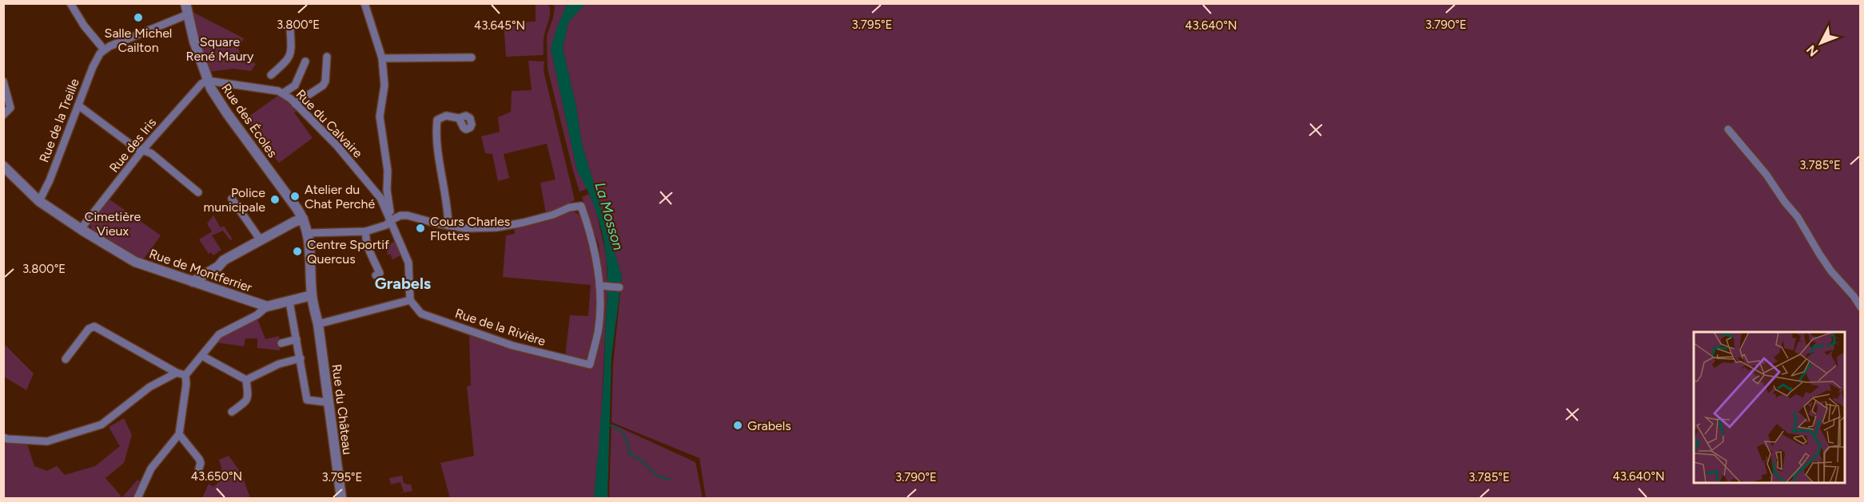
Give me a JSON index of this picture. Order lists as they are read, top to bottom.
{
  "streets": {
    "street": [
      "Rue de la Treille",
      "Rue des Écoles",
      "Rue du Calvaire",
      "Rue des Iris",
      "Rue de Montferrier",
      "Rue de la Rivière",
      "Rue du Château"
    ]
  },
  "crossings": [
    ["Rue de la Treille", "Rue de Montferrier"],
    ["Rue des Écoles", "Rue du Calvaire"],
    ["Rue des Écoles", "Rue des Iris"],
    ["Rue des Écoles", "Rue du Château"],
    ["Rue du Calvaire", "Rue des Iris"],
    ["Rue des Iris", "Rue de Montferrier"]
  ],
  "districts": ["Grabels"],
  "water": ["La Mosson"],
  "parks": ["Square René Maury", "Cimetière Vieux"],
  "places": [
    "Salle Michel Cailton",
    "Atelier du Chat Perché",
    "Police municipale",
    "Cours Charles Flottes",
    "Centre Sportif Quercus",
    "Grabels"
  ],
  "north": "bottom left",
  "coordinates": [
    "3.795°E",
    "3.790°E",
    "3.800°E",
    "43.640°N",
    "43.645°N",
    "3.785°E",
    "43.650°N"
  ]
}
